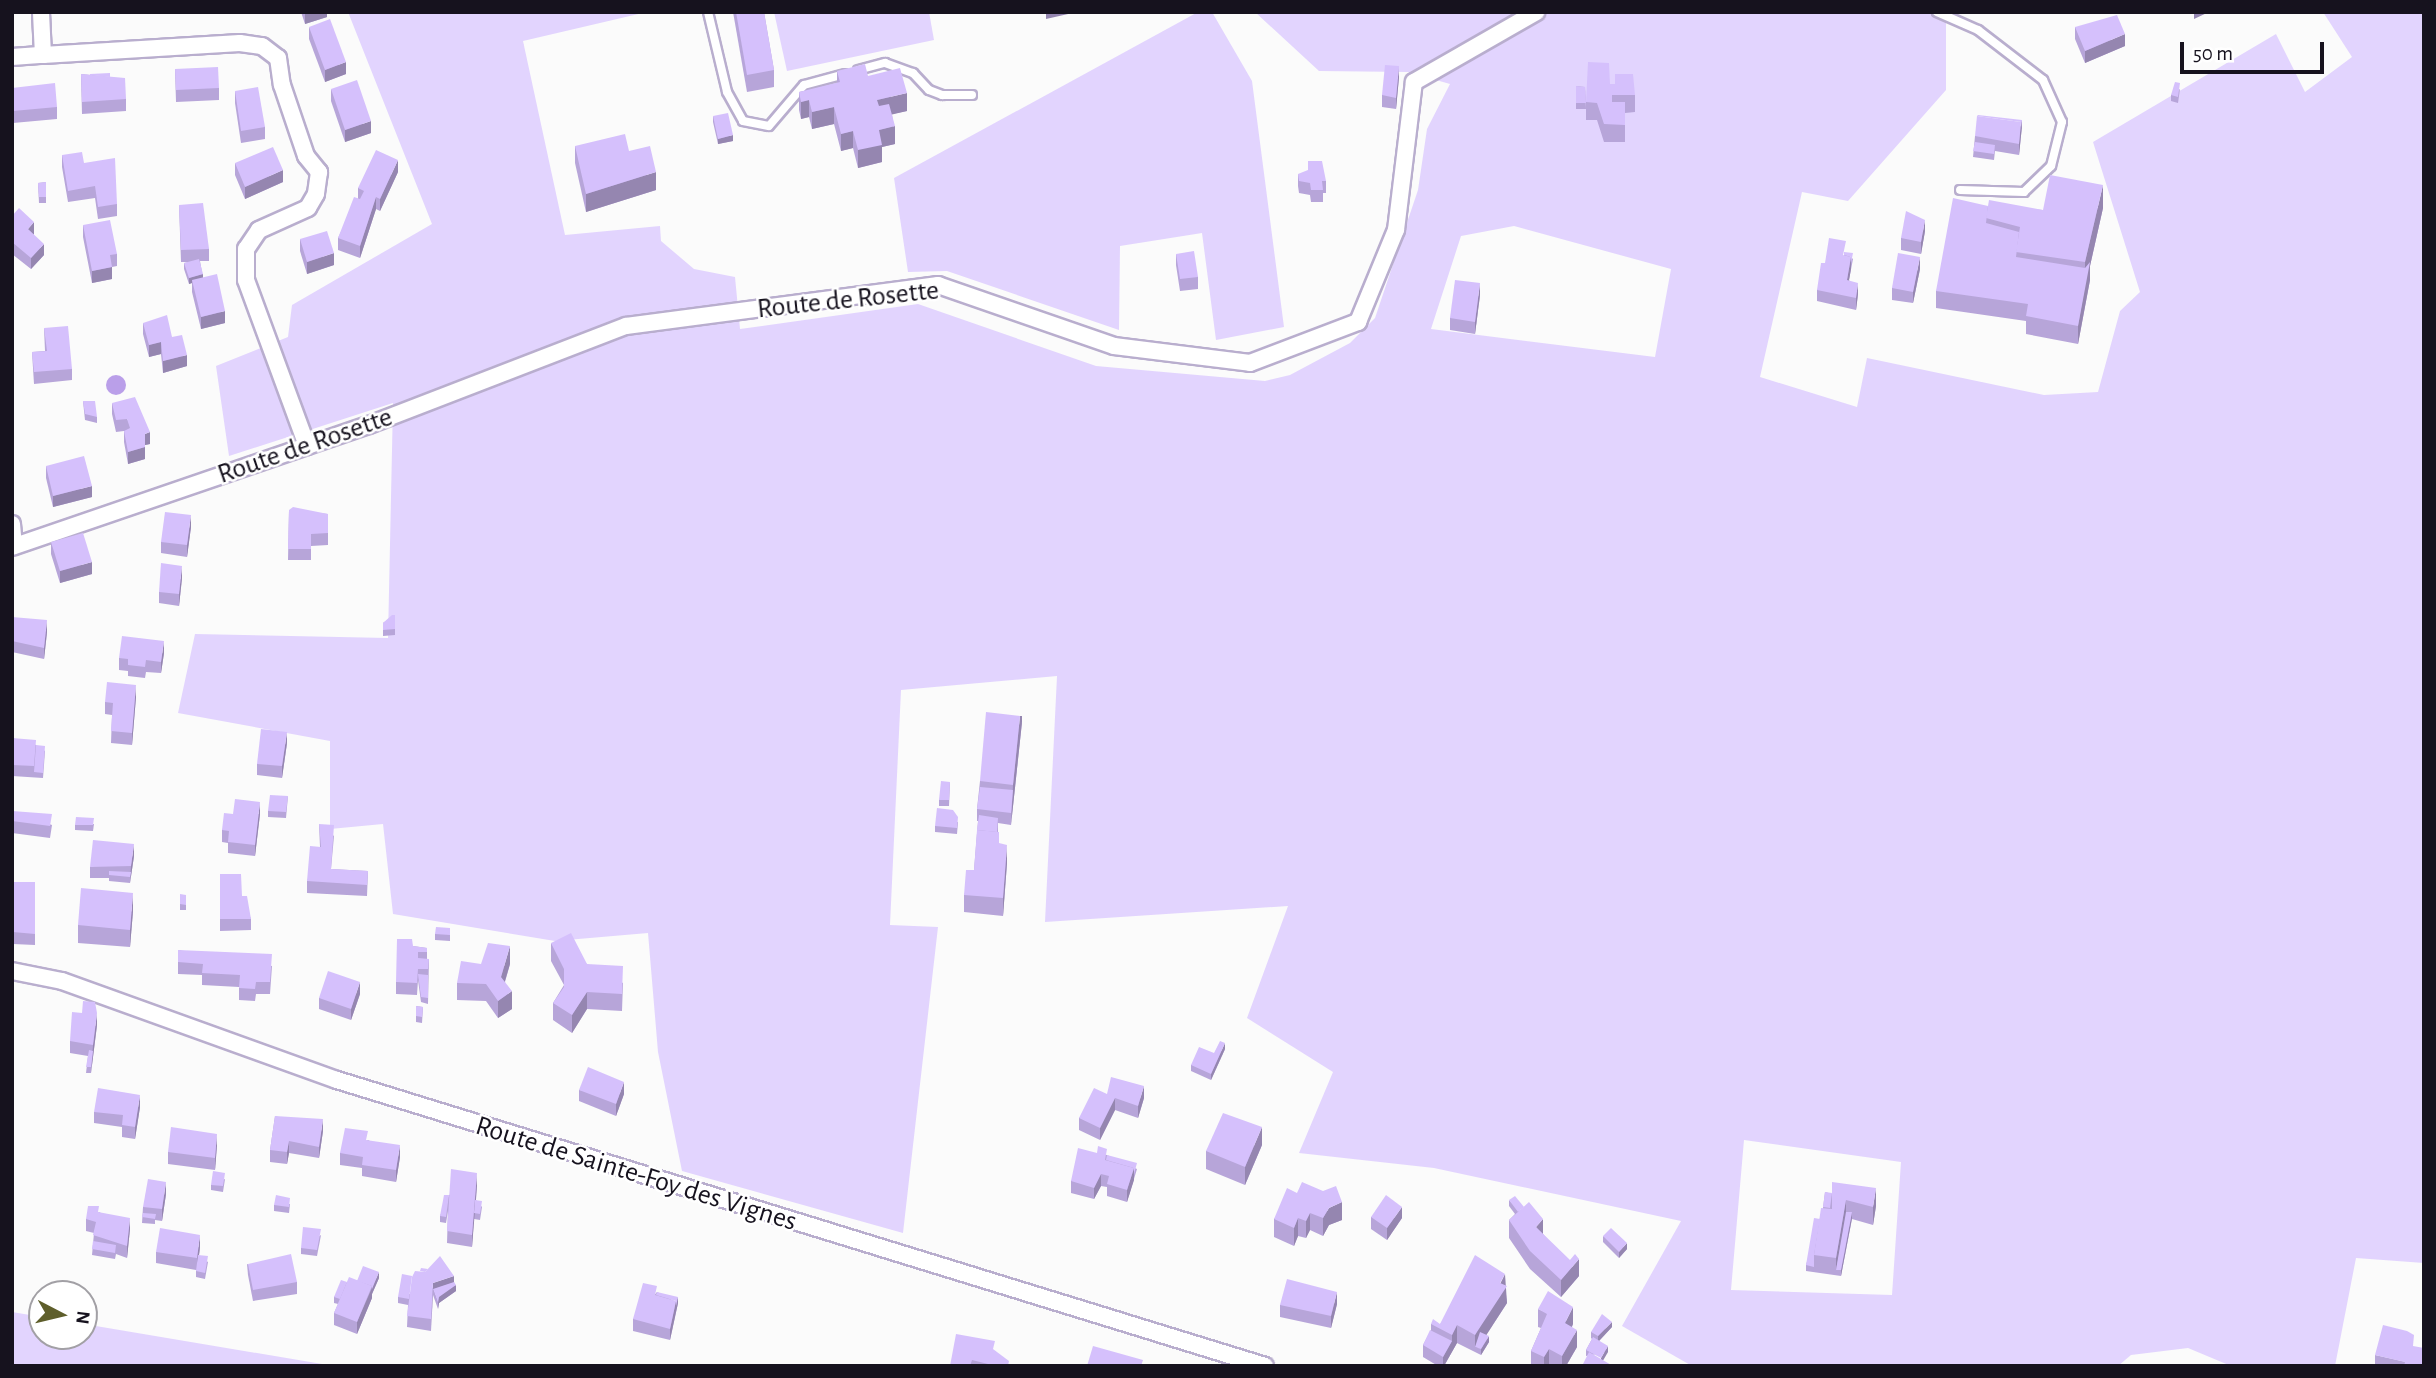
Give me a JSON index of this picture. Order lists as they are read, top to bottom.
{
  "streets": {
    "street": ["Route de Rosette", "Route de Sainte-Foy des Vignes"]
  },
  "scale_bar": "50 m",
  "north": "right"
}
